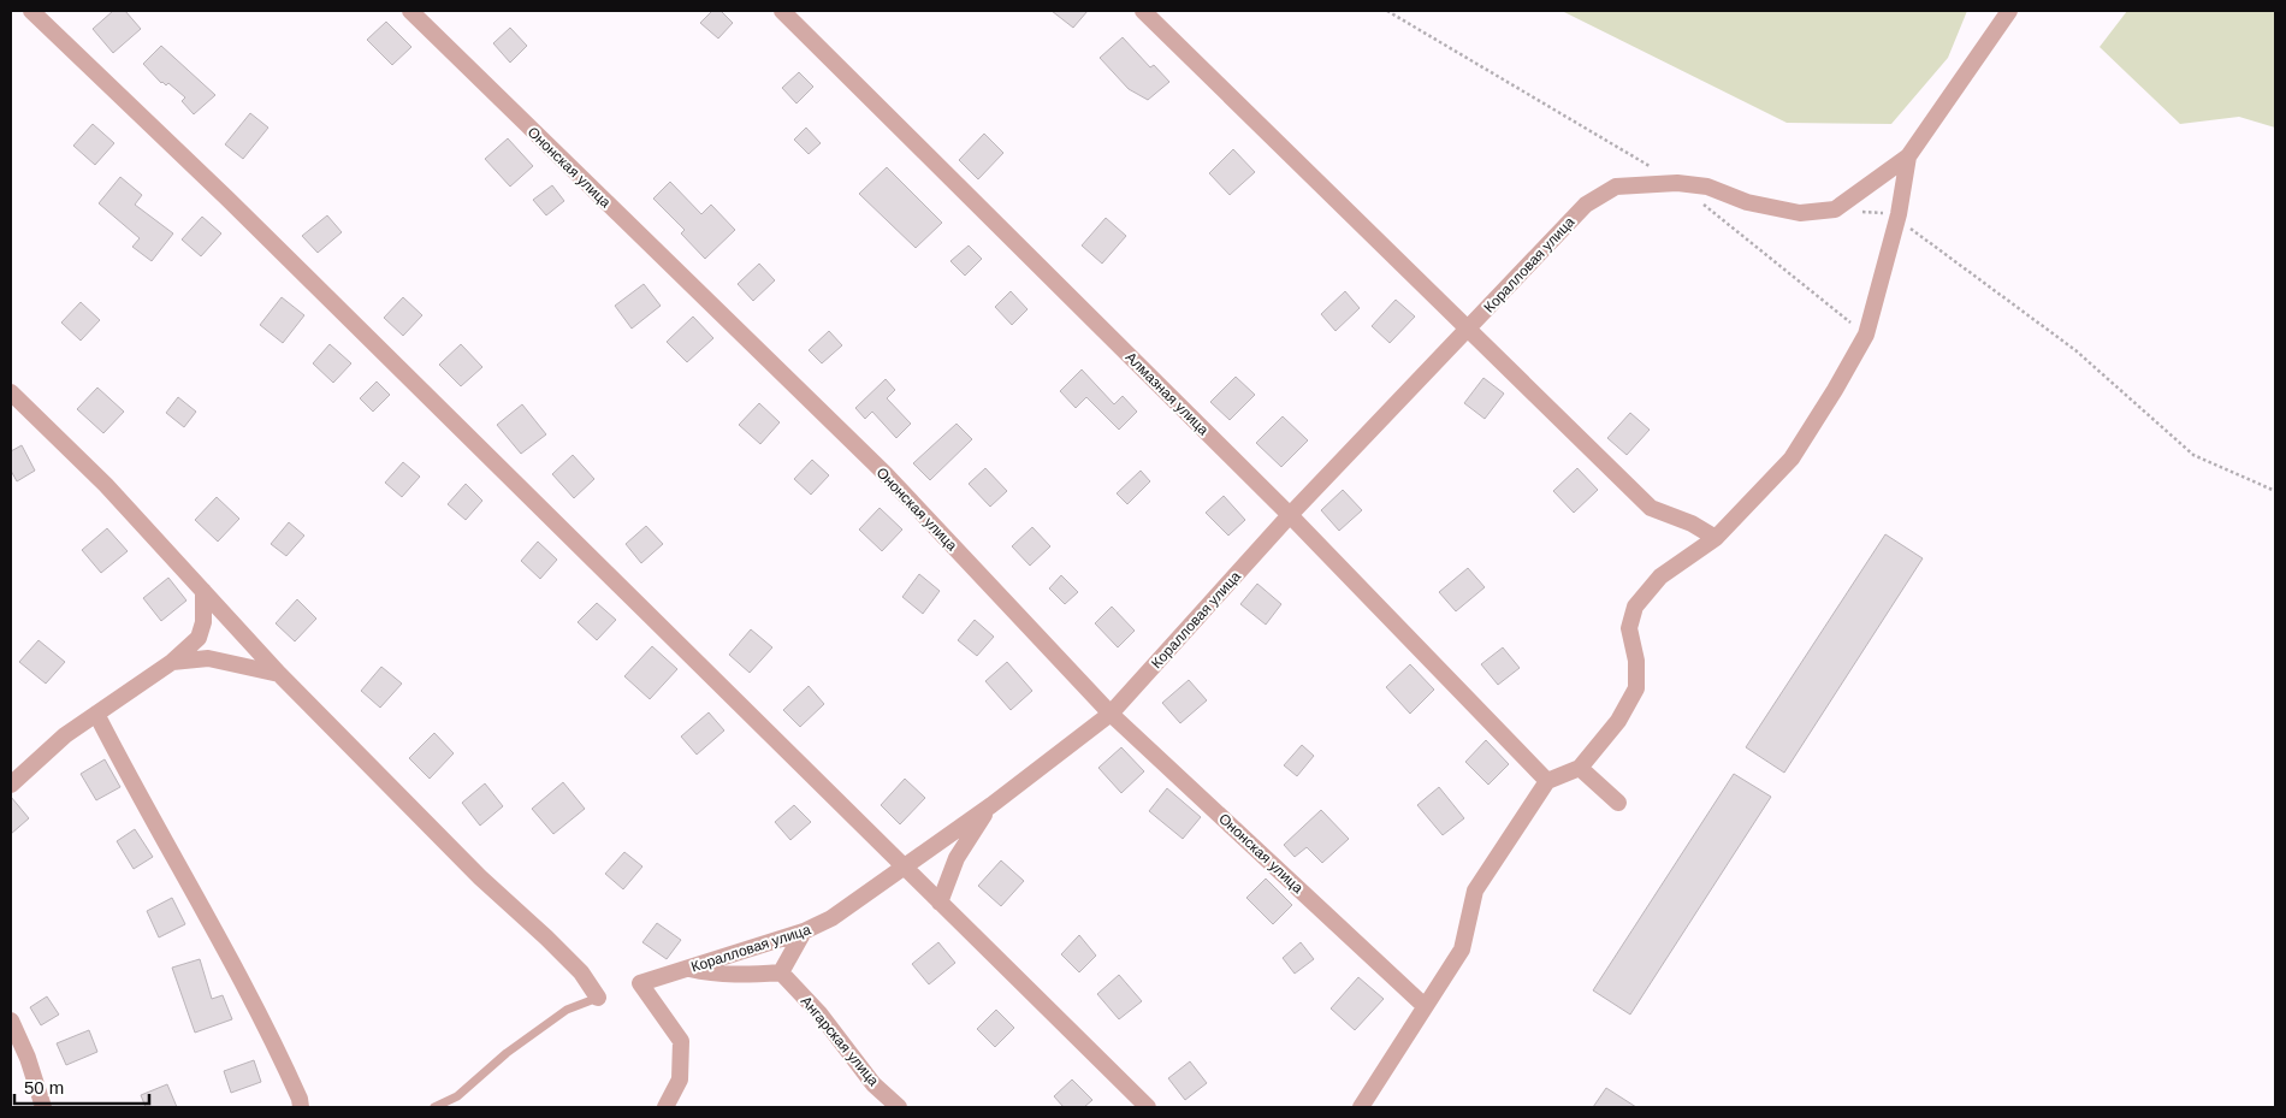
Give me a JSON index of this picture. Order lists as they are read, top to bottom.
{
  "streets": {
    "street": [
      "Ононская улица",
      "Коралловая улица",
      "Алмазная улица",
      "Ангарская улица"
    ]
  },
  "crossings": [
    ["Ононская улица", "Коралловая улица"],
    ["Коралловая улица", "Алмазная улица"]
  ],
  "scale_bar": "50 m"
}
